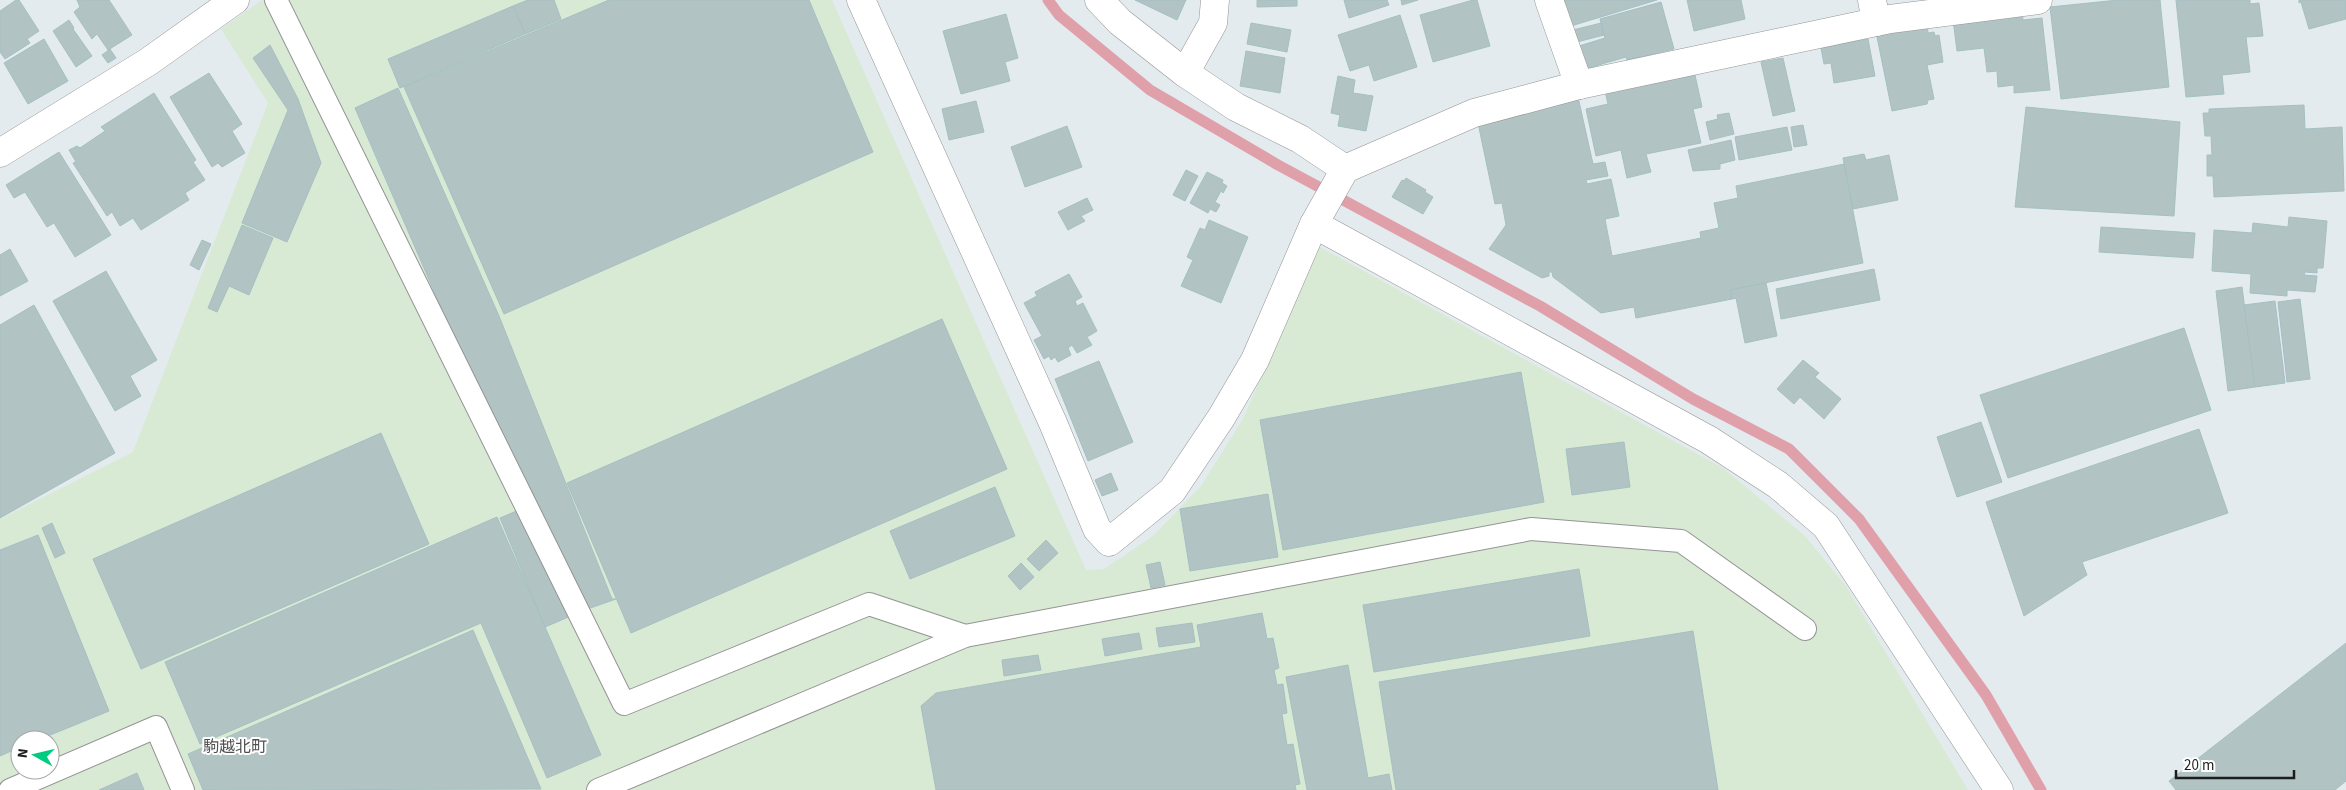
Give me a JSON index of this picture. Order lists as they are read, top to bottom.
{
  "districts": ["駒越北町"],
  "scale_bar": "20 m",
  "north": "left"
}
